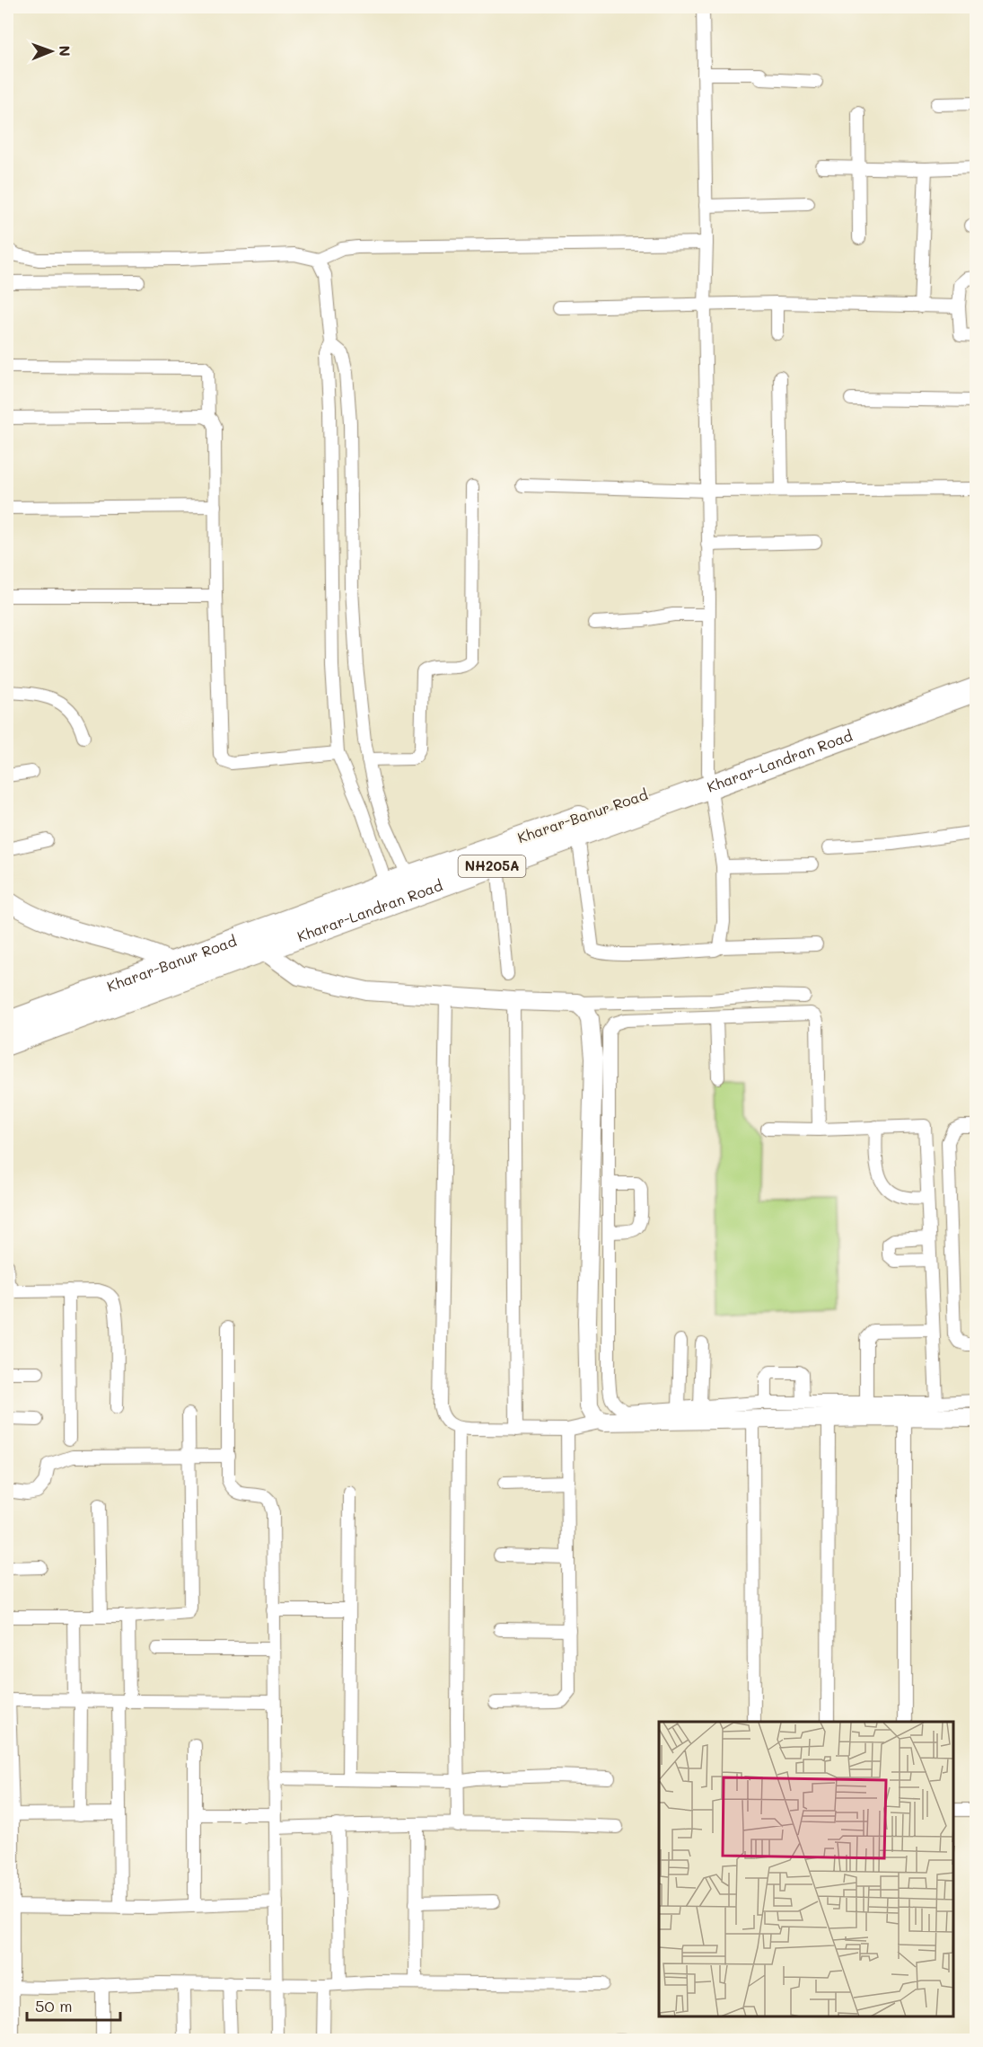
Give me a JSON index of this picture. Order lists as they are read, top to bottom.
{
  "streets": {
    "highway": ["Kharar-Landran Road", "Kharar-Banur Road", "NH205A"]
  },
  "crossings": [
    ["Kharar-Landran Road", "Kharar-Banur Road"]
  ],
  "scale_bar": "50 m",
  "north": "right"
}
